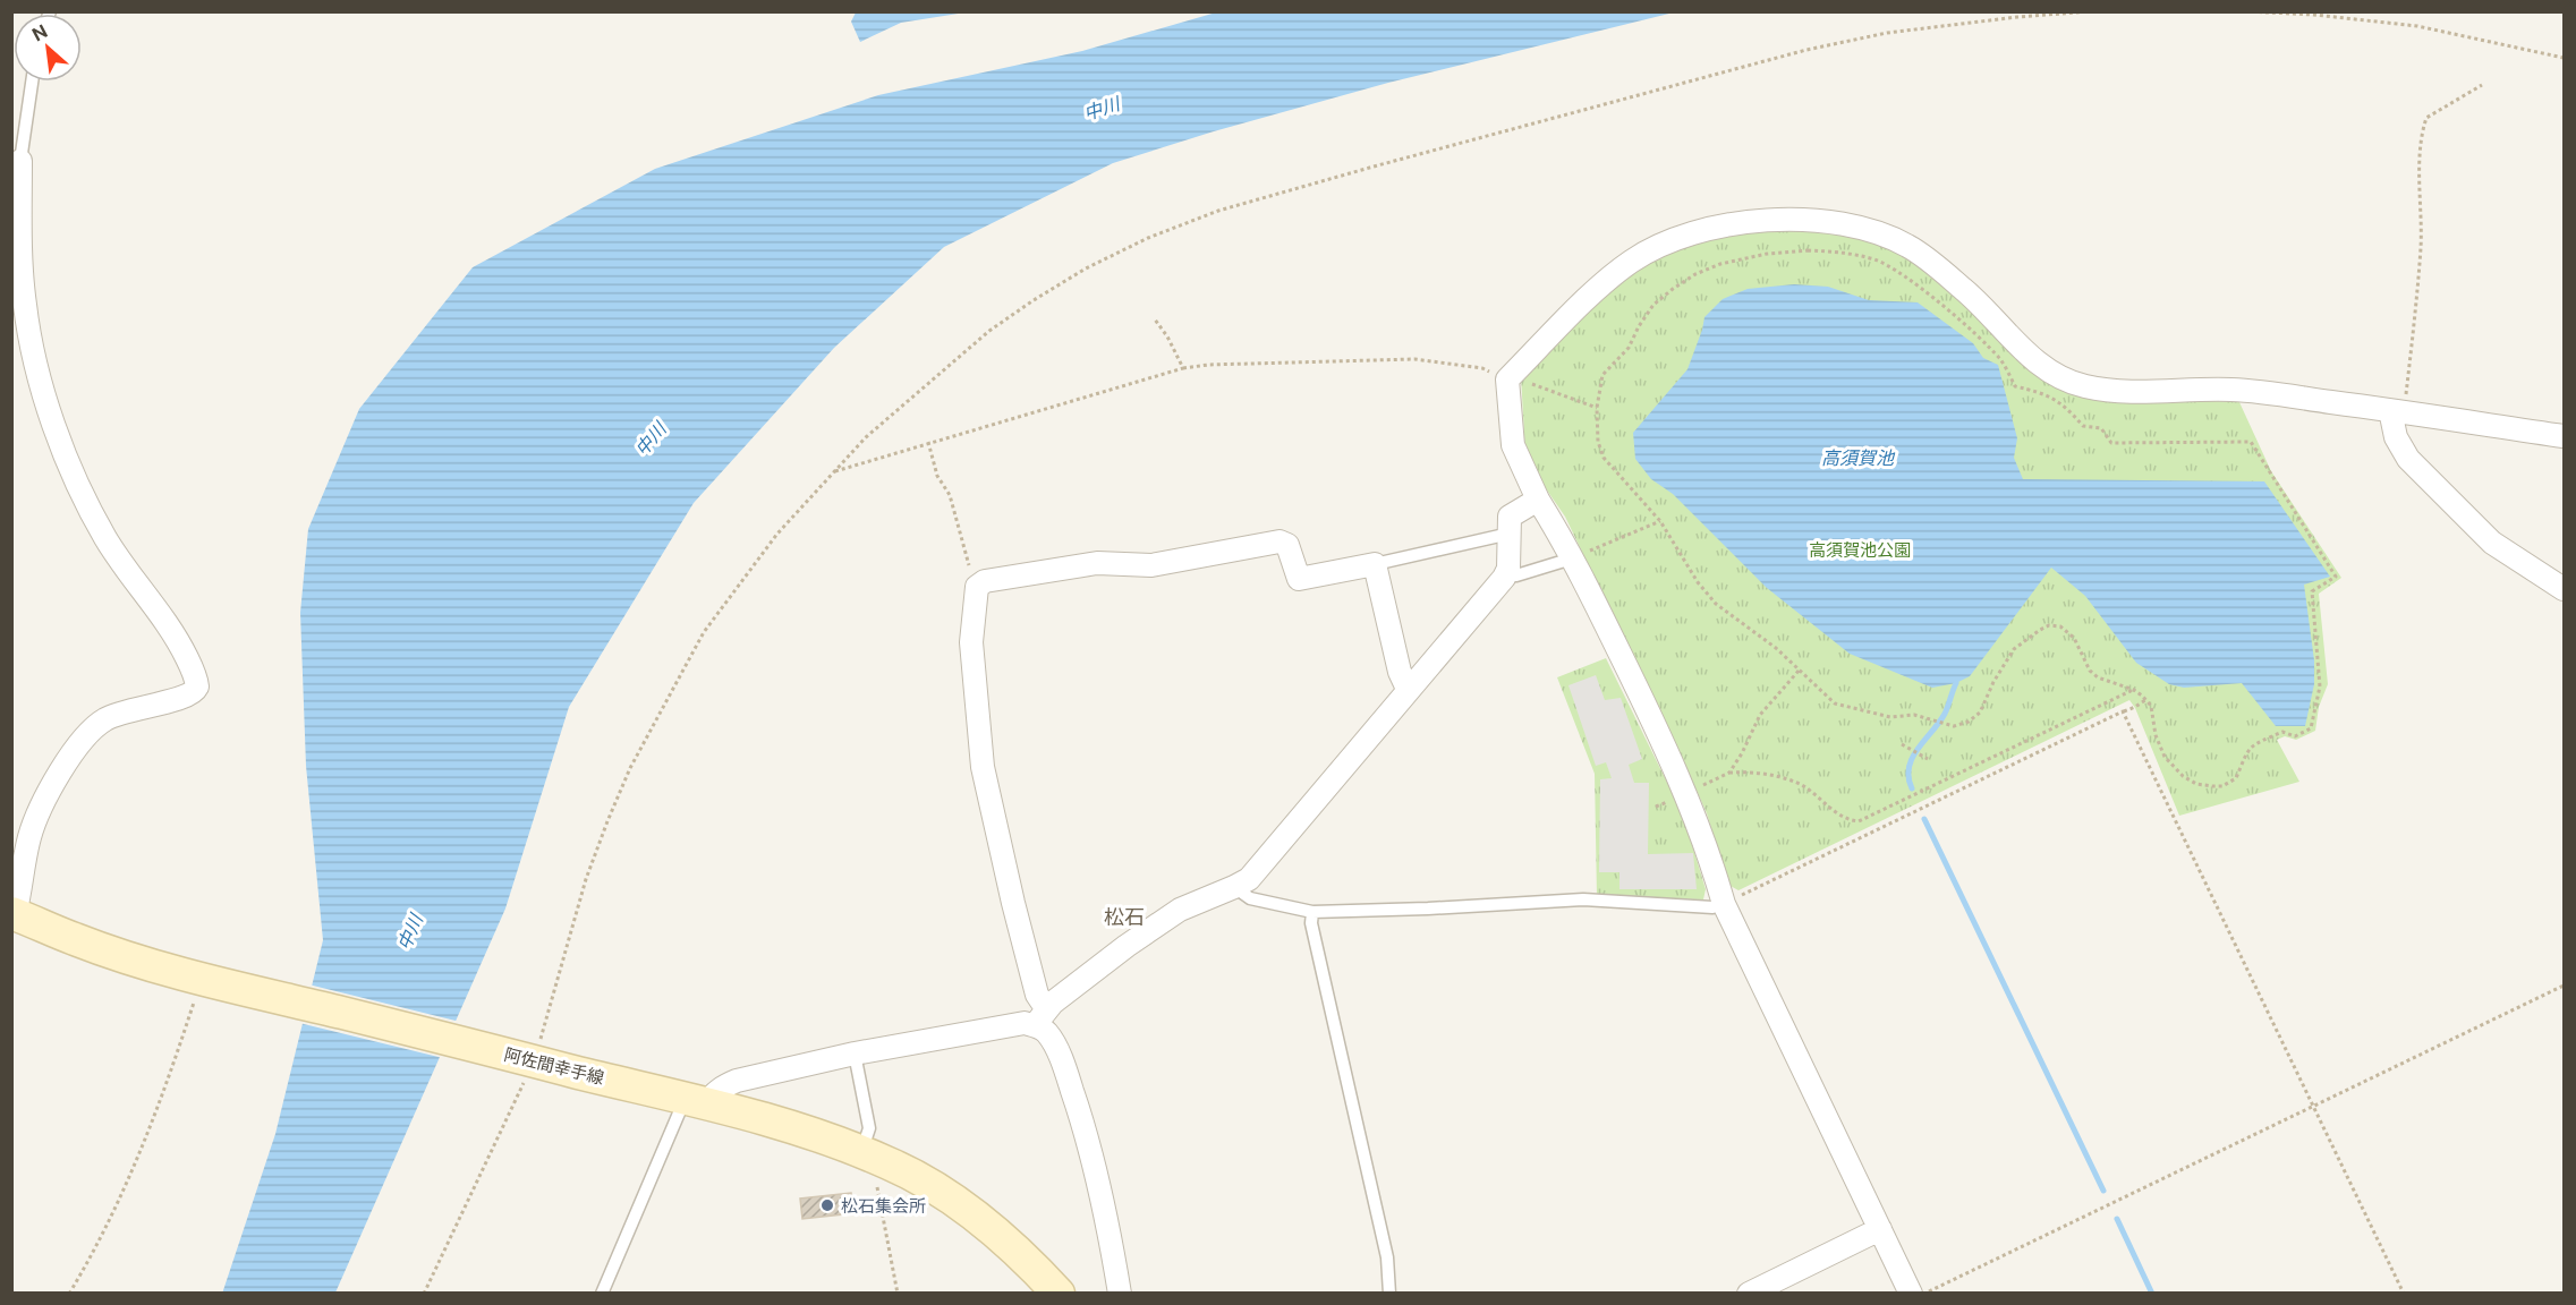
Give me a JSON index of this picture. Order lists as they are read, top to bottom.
{
  "streets": {
    "main road": ["阿佐間幸手線"]
  },
  "districts": ["松石"],
  "water": ["中川", "高須賀池"],
  "parks": ["高須賀池公園"],
  "places": ["松石集会所"],
  "north": "top left"
}
